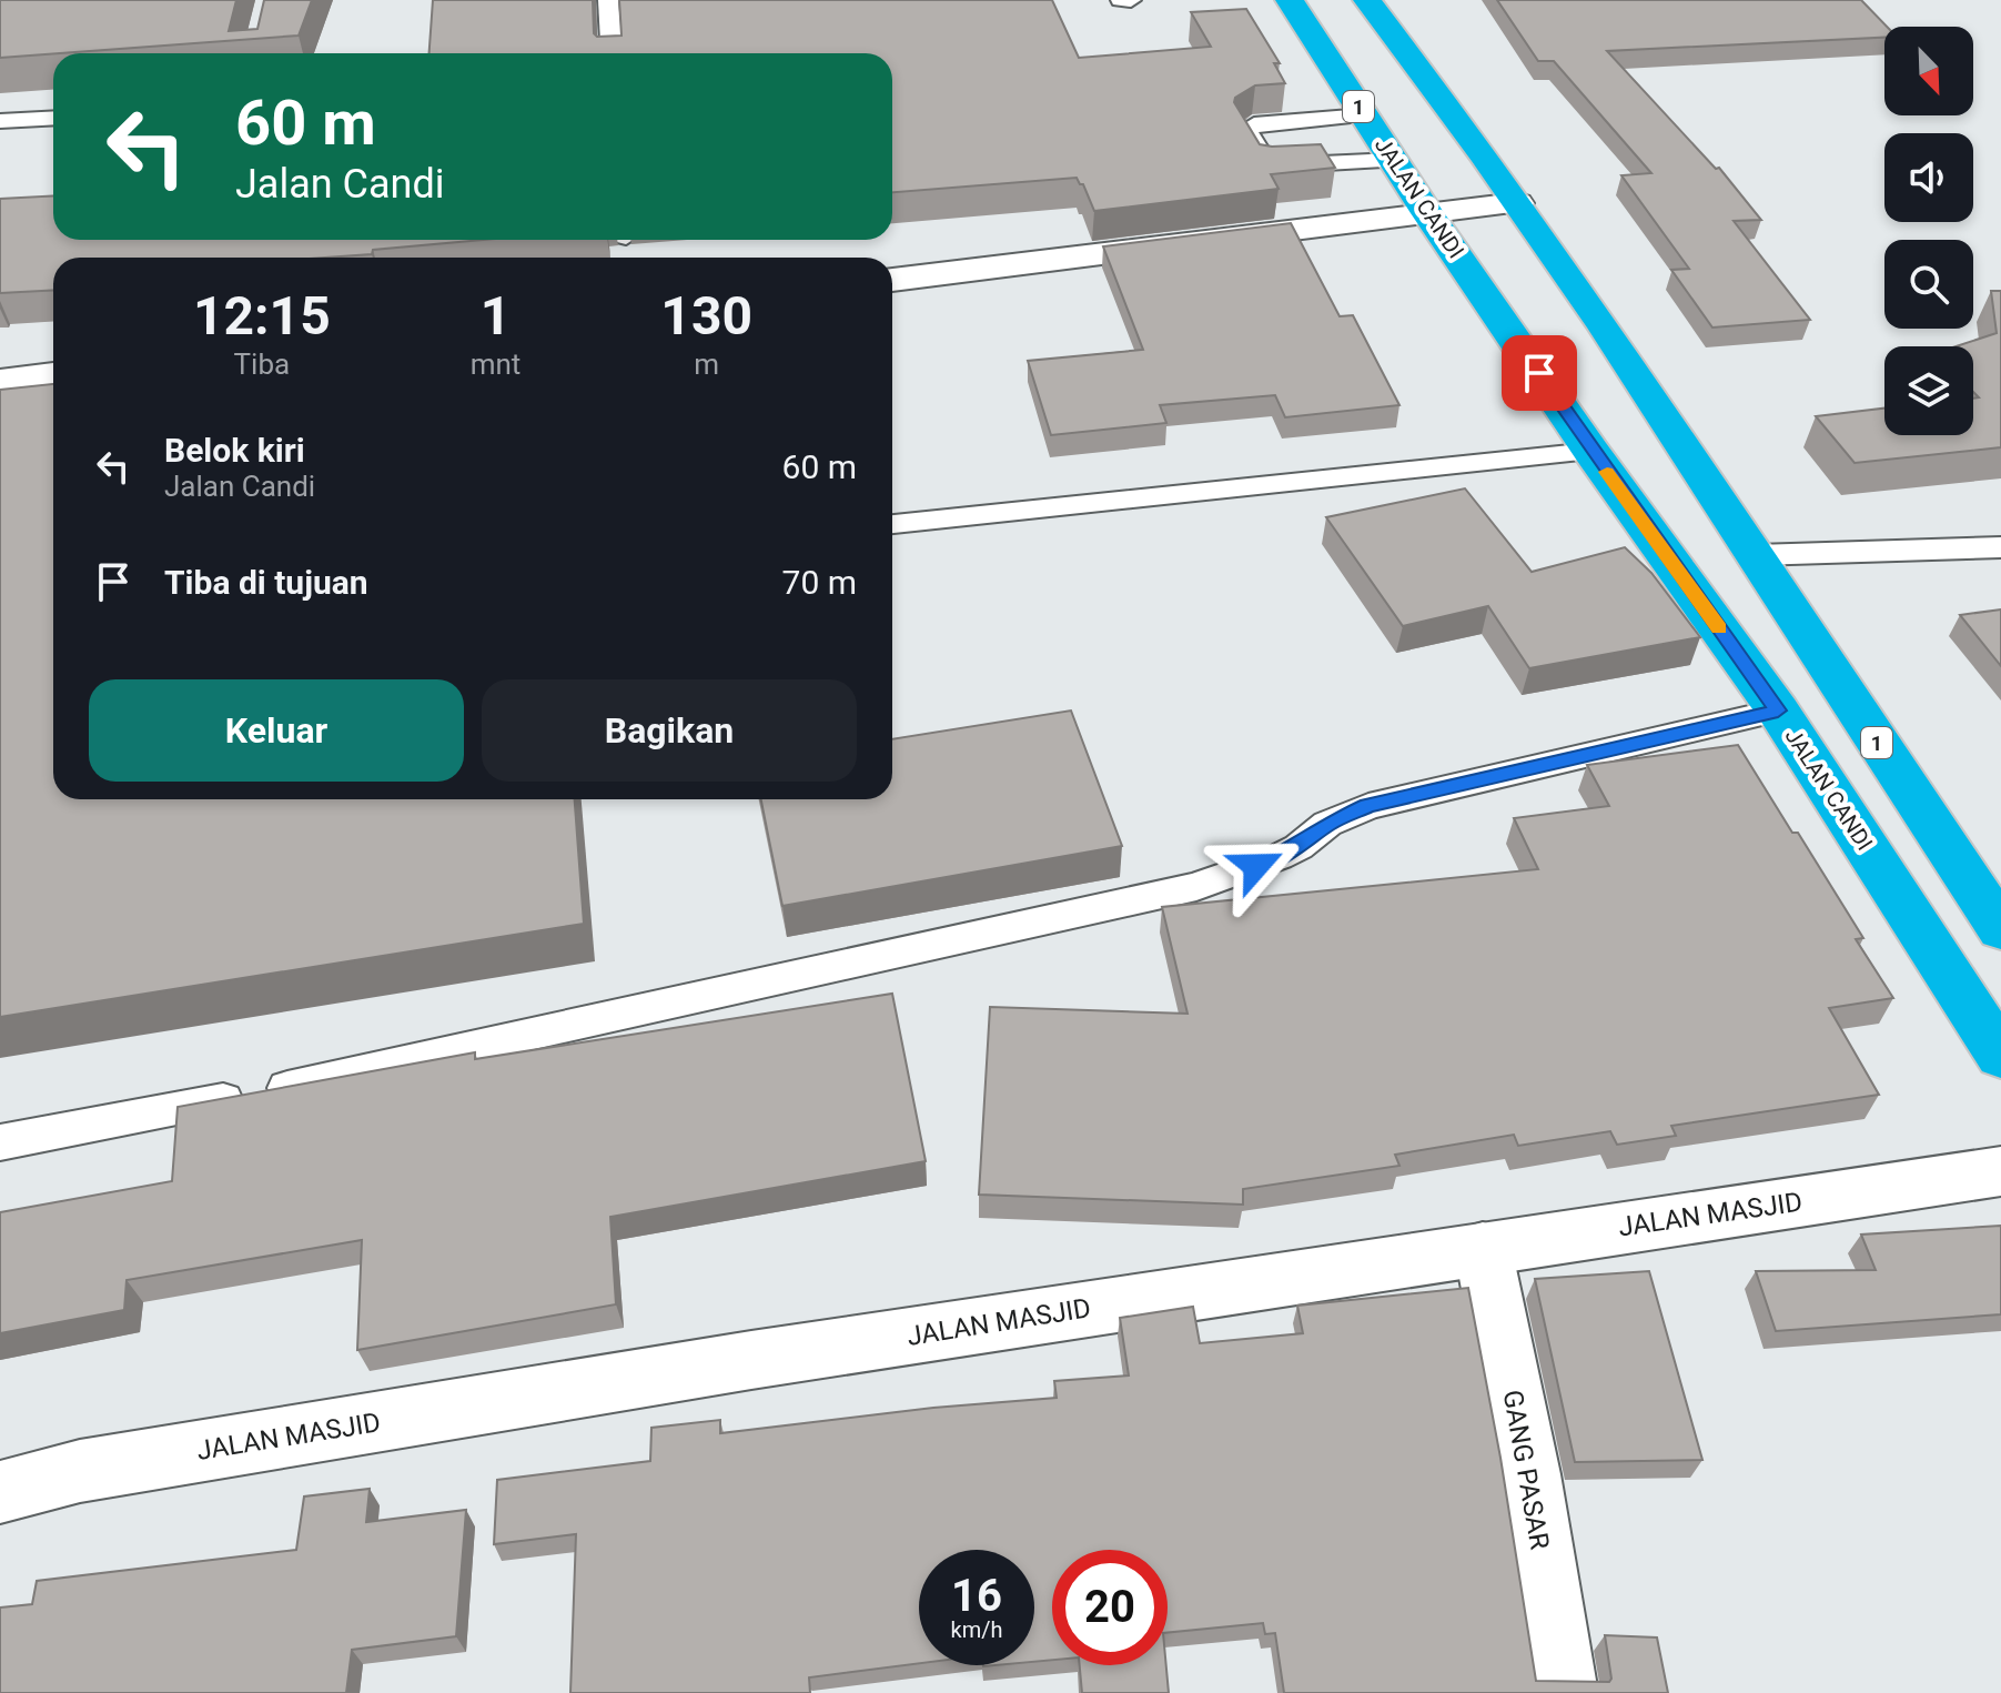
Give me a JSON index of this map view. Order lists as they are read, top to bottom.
{
  "streets": {
    "highway": ["1", "JALAN CANDI"],
    "street": ["JALAN MASJID", "GANG PASAR"]
  },
  "crossings": [
    ["JALAN MASJID", "GANG PASAR"]
  ],
  "north": "bottom right",
  "page": {
    "turn": ["60 m", "Jalan Candi"],
    "eta": [
      "12:15",
      "Tiba",
      "1",
      "mnt",
      "130",
      "m"
    ],
    "list": [
      {
        "name": "Belok kiri",
        "note": "Jalan Candi",
        "value": "60 m"
      },
      {
        "name": "Tiba di tujuan",
        "value": "70 m"
      }
    ],
    "buttons": ["Keluar", "Bagikan"],
    "speed": "16 km/h",
    "limit": "20"
  }
}
